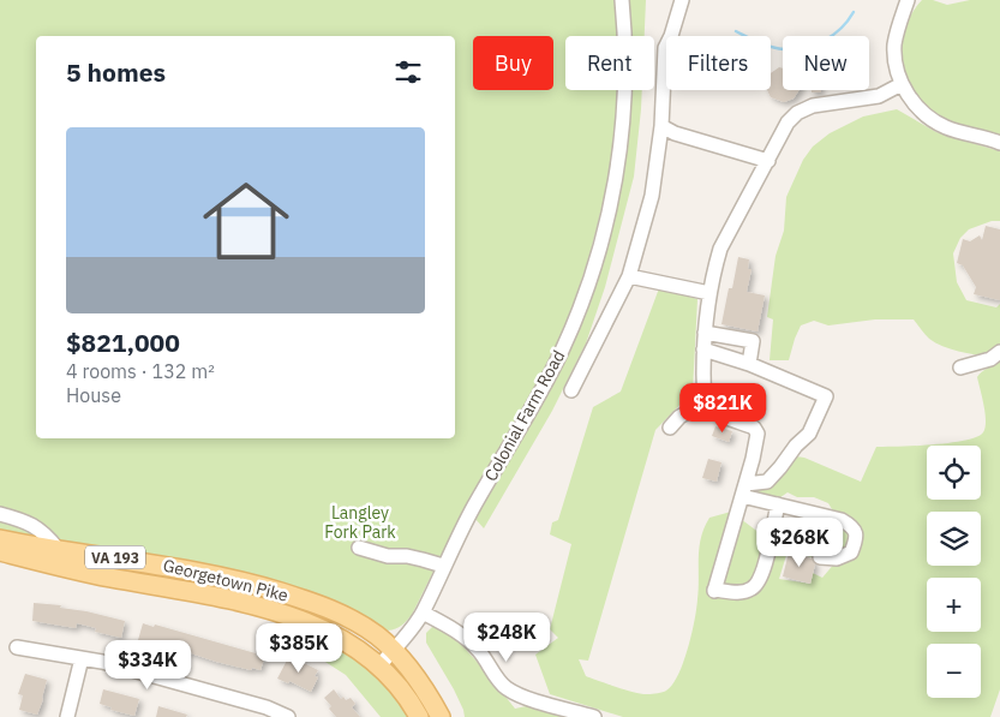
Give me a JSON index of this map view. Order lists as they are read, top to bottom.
{
  "streets": {
    "main road": ["VA 193", "Georgetown Pike"],
    "street": ["Colonial Farm Road"]
  },
  "crossings": [
    ["Colonial Farm Road", "Georgetown Pike"]
  ],
  "parks": ["Langley Fork Park"],
  "page": {
    "chip": [
      "Buy",
      "Rent",
      "Filters",
      "New"
    ],
    "heading": "5 homes",
    "list": [
      {
        "name": "$821,000",
        "note": "4 rooms · 132 m² · House"
      }
    ],
    "price": [
      "$821K",
      "$268K",
      "$248K",
      "$385K",
      "$334K"
    ],
    "map_buttons": ["+", "−"]
  }
}
